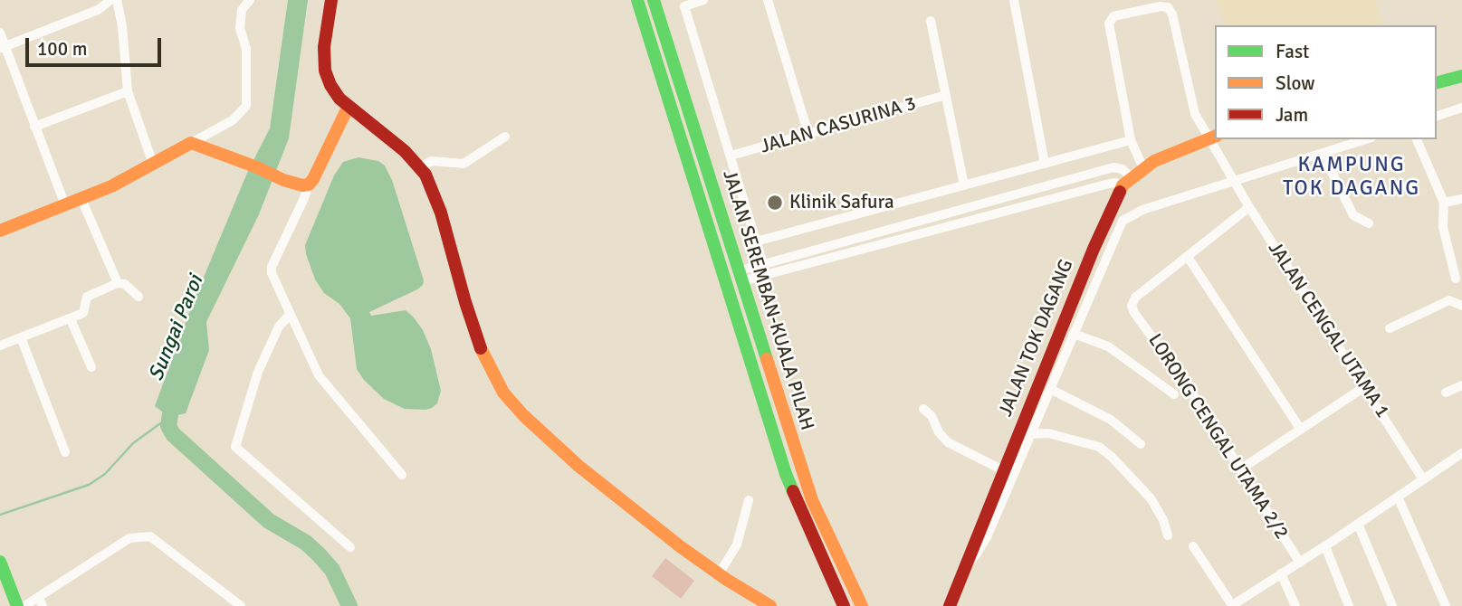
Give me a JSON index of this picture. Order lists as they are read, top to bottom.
{
  "streets": {
    "main road": ["JALAN SEREMBAN-KUALA PILAH", "JALAN TOK DAGANG"],
    "street": ["JALAN CASURINA 3", "JALAN CENGAL UTAMA 1", "LORONG CENGAL UTAMA 2/2"]
  },
  "districts": ["KAMPUNG TOK DAGANG"],
  "water": ["Sungai Paroi"],
  "places": ["Klinik Safura"],
  "legend": ["Fast", "Slow", "Jam"],
  "scale_bar": "100 m"
}
